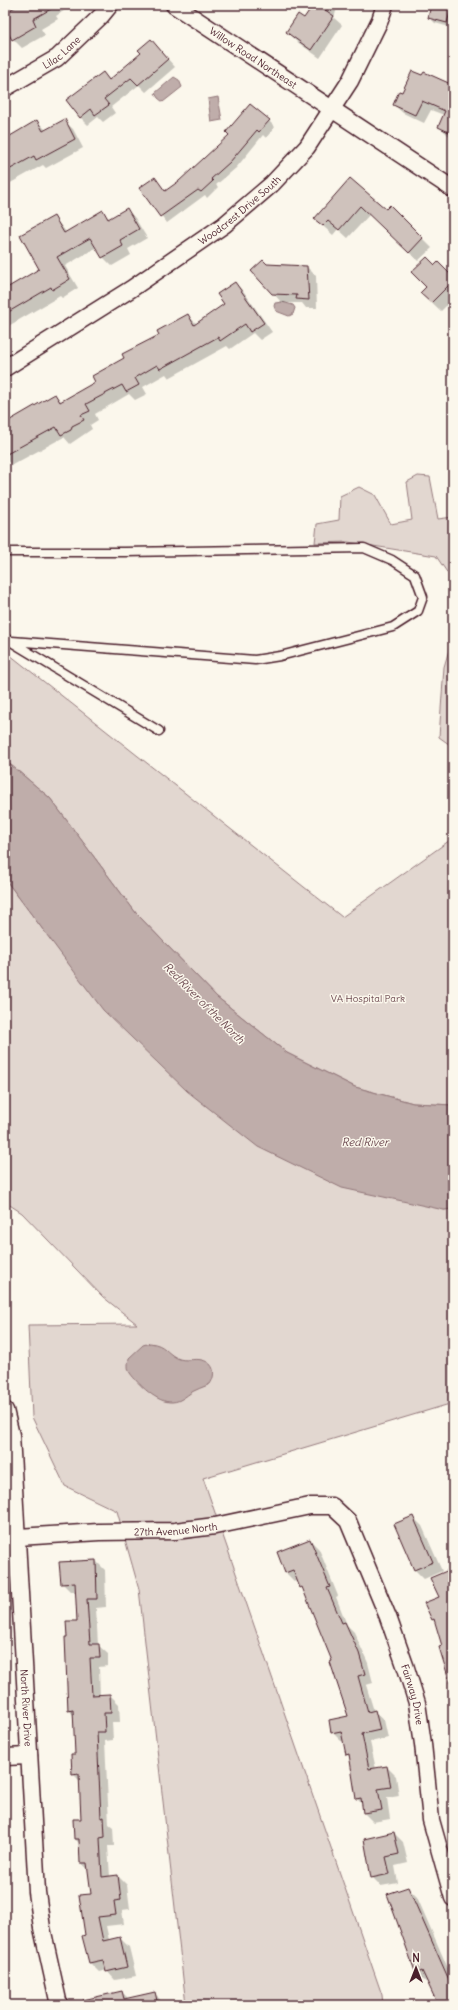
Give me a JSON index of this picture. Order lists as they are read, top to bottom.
{
  "streets": {
    "street": [
      "Lilac Lane",
      "Willow Road Northeast",
      "Woodcrest Drive South",
      "27th Avenue North",
      "Fairway Drive",
      "North River Drive"
    ]
  },
  "crossings": [
    ["Willow Road Northeast", "Woodcrest Drive South"],
    ["27th Avenue North", "Fairway Drive"],
    ["27th Avenue North", "North River Drive"]
  ],
  "water": ["Red River of the North", "Red River"],
  "parks": ["VA Hospital Park"],
  "north": "top"
}
